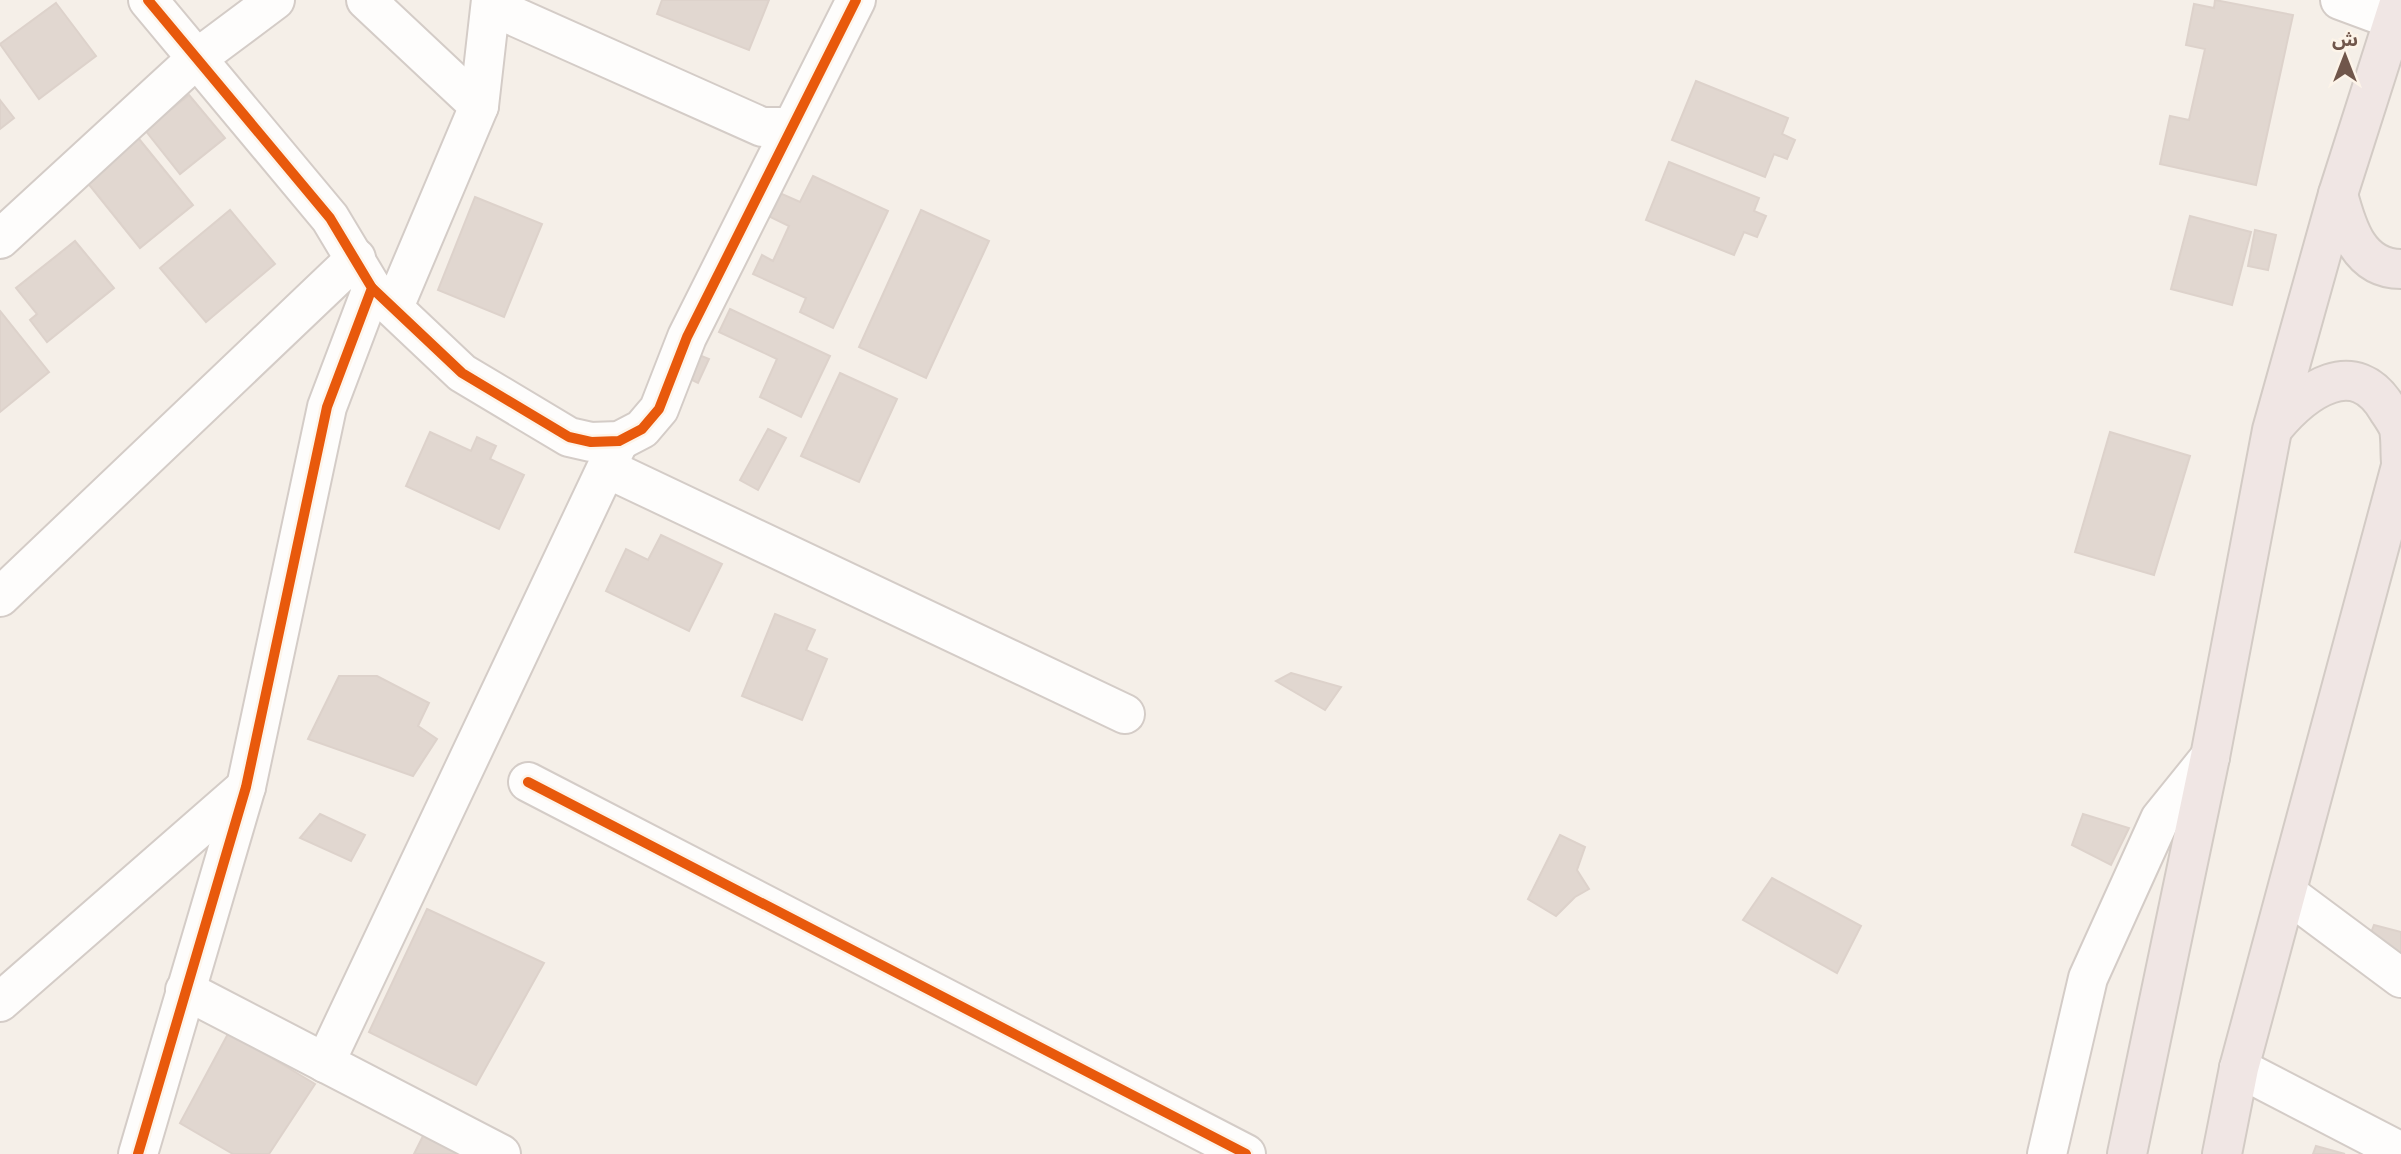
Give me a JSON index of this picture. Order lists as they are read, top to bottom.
{
  "north": "top"
}
